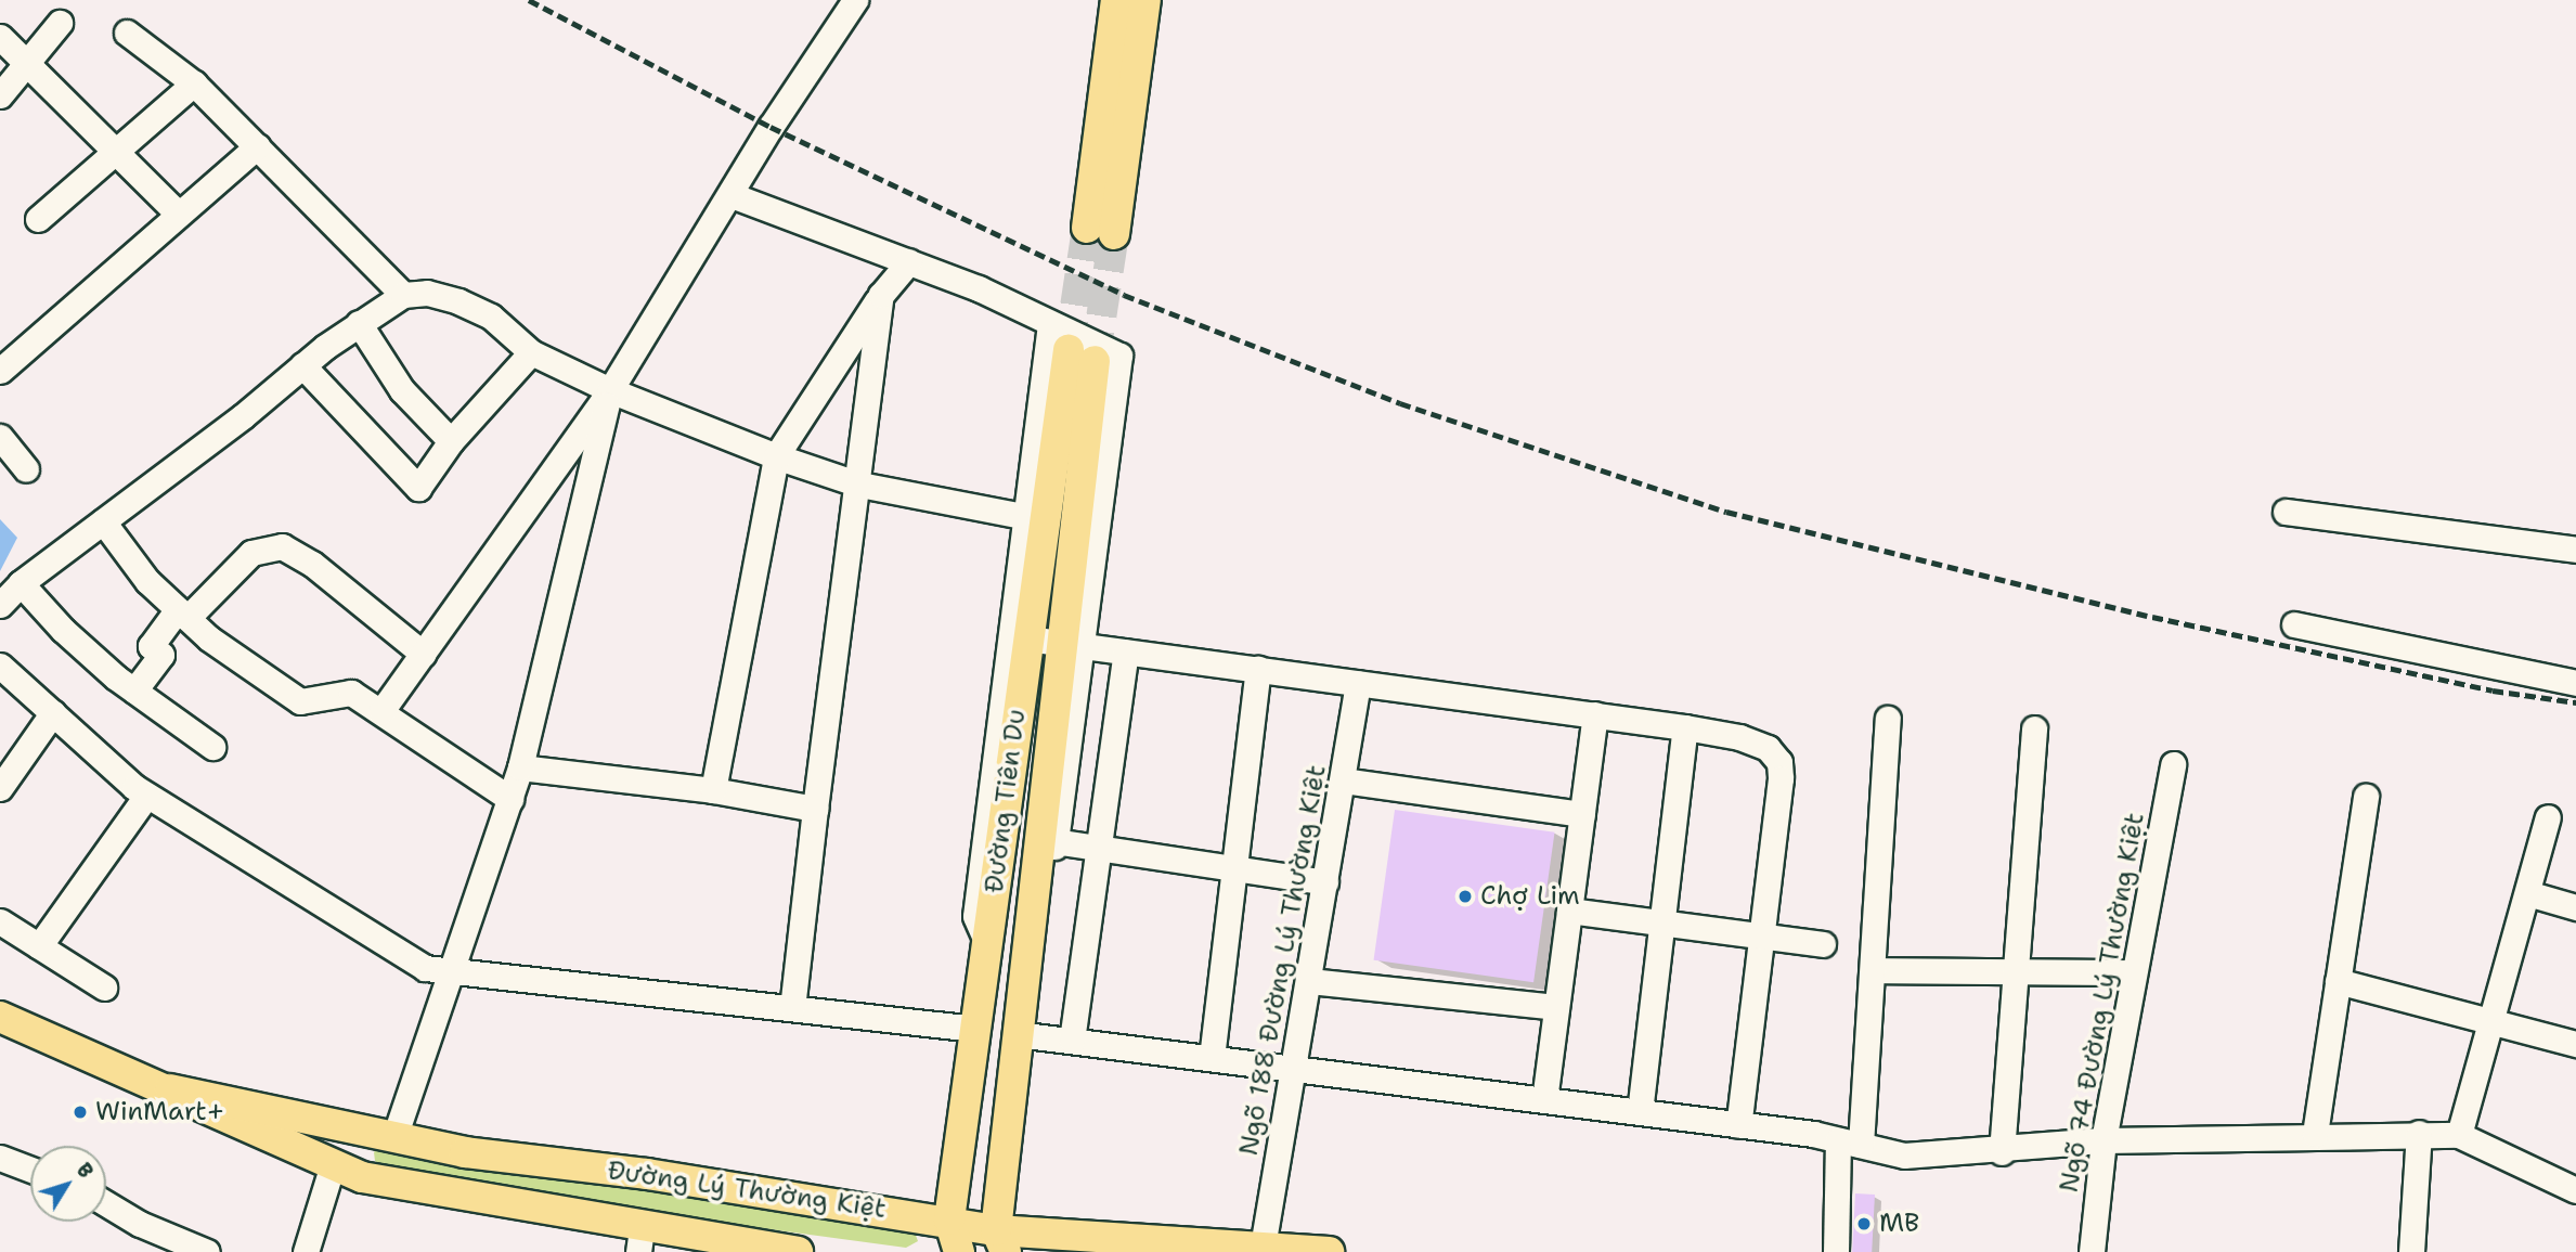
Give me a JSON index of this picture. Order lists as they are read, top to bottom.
{
  "streets": {
    "main road": ["Đường Tiên Du", "Đường Lý Thường Kiệt"],
    "street": ["Ngõ 188 Đường Lý Thường Kiệt", "Ngõ 74 Đường Lý Thường Kiệt"]
  },
  "crossings": [
    ["Đường Tiên Du", "Đường Lý Thường Kiệt"],
    ["Ngõ 188 Đường Lý Thường Kiệt", "Đường Lý Thường Kiệt"]
  ],
  "places": ["Chợ Lim", "WinMart+", "MB"],
  "north": "top right"
}
